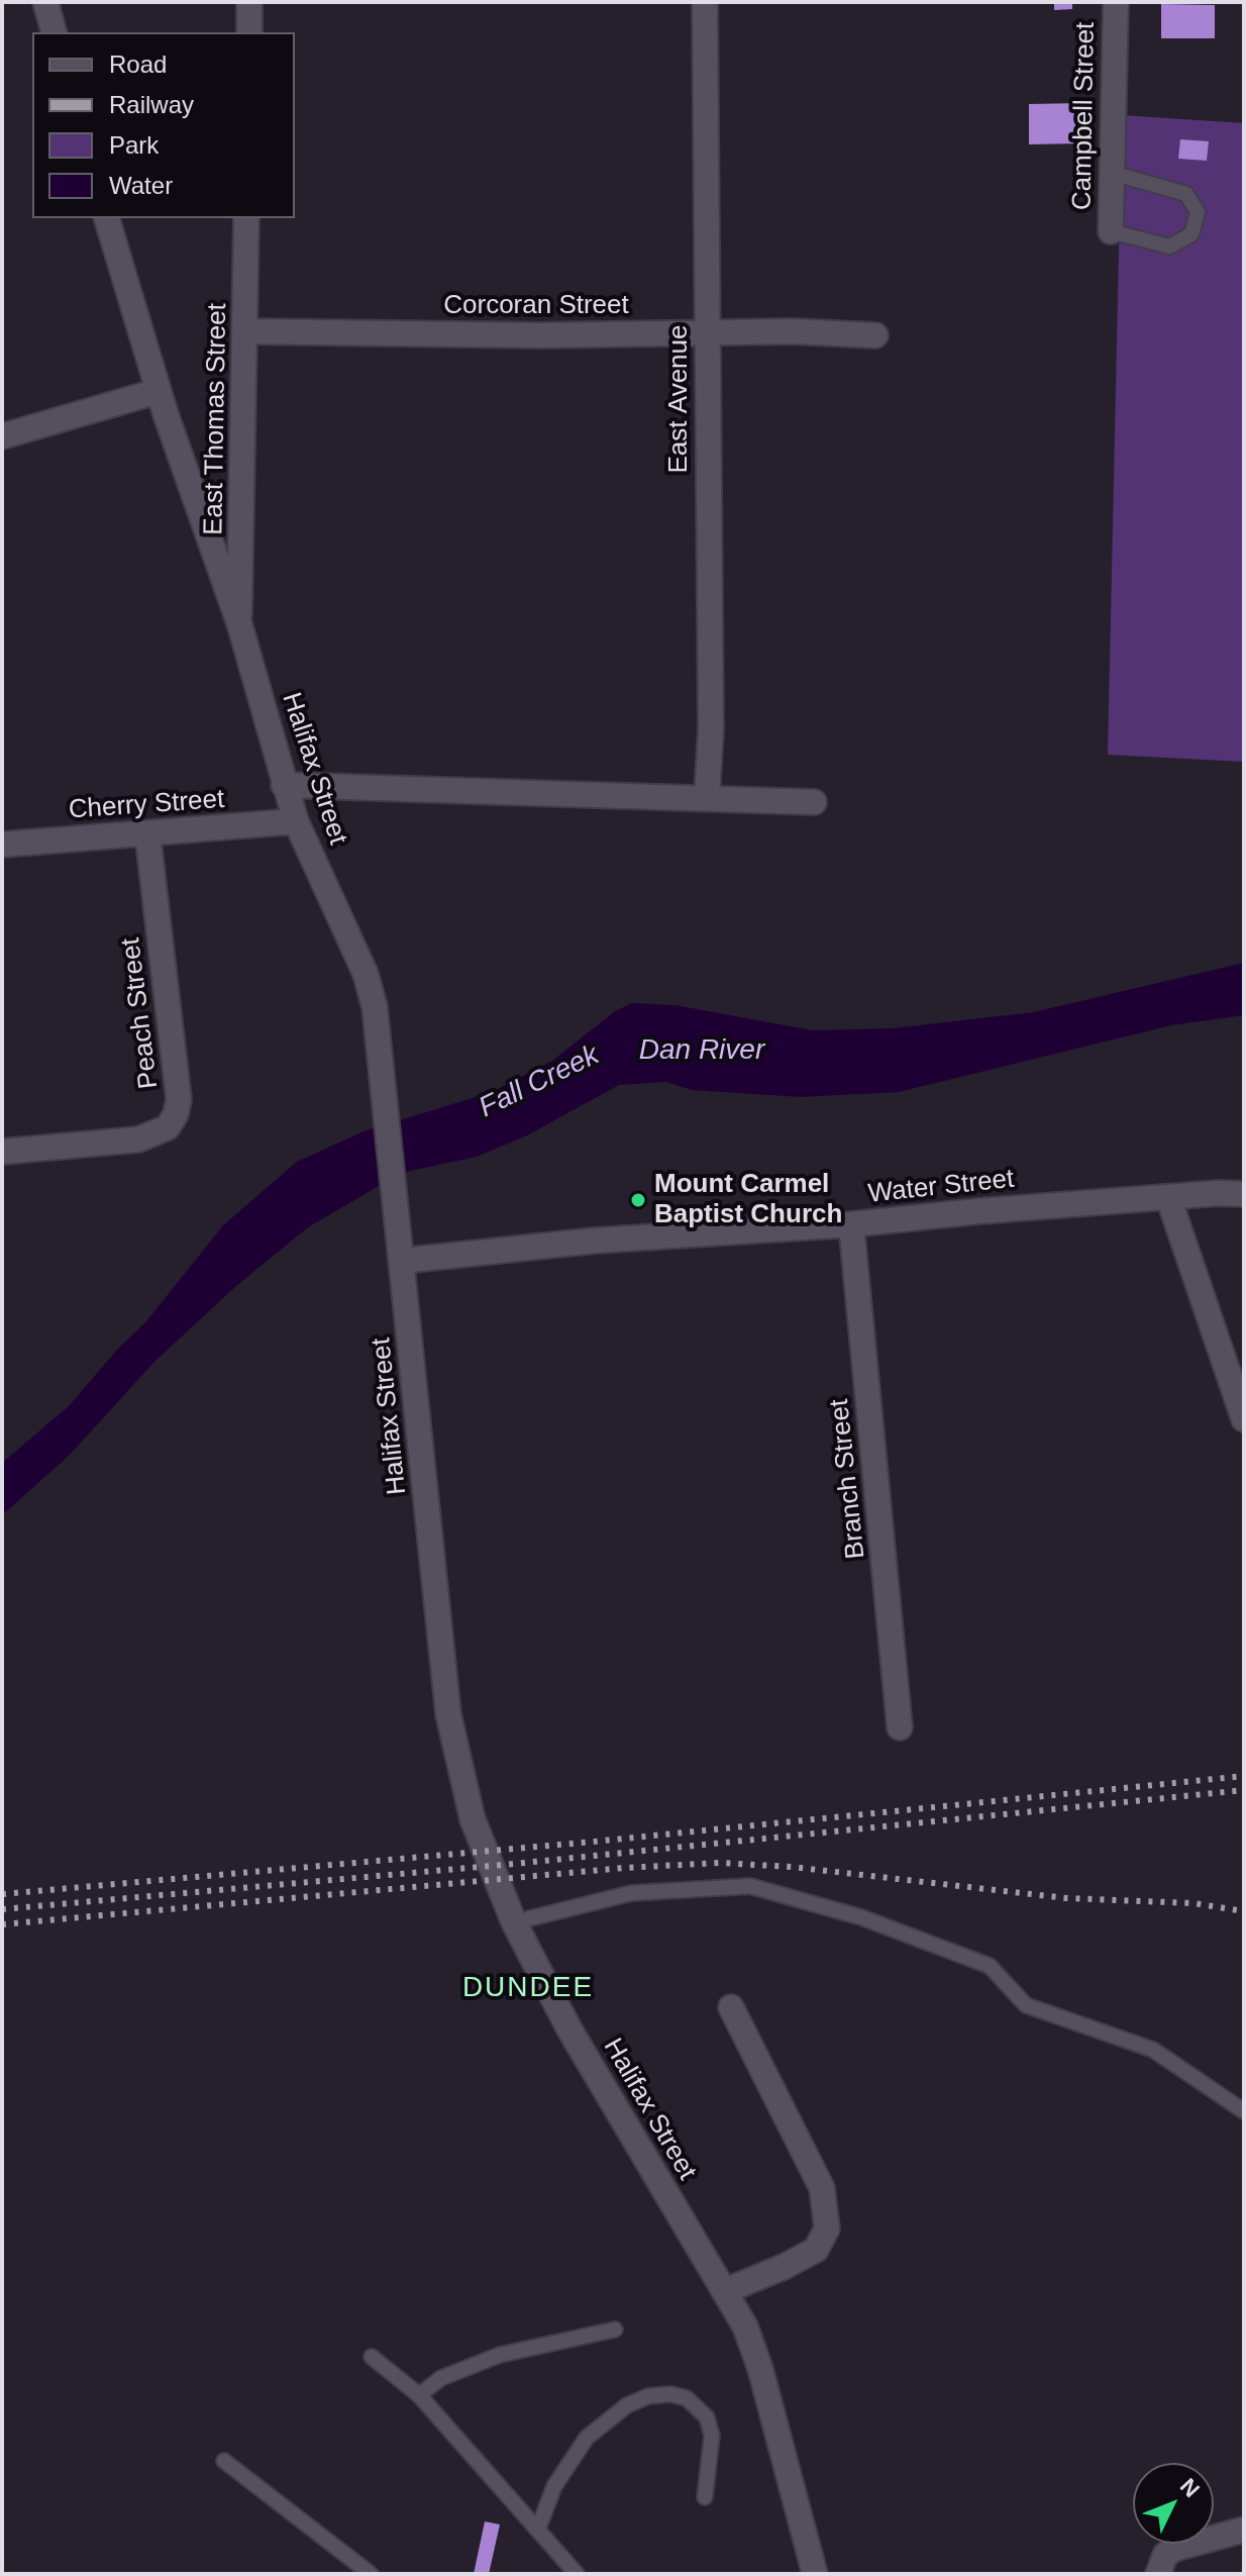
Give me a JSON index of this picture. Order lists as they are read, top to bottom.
{
  "streets": {
    "street": [
      "Campbell Street",
      "Corcoran Street",
      "East Avenue",
      "East Thomas Street",
      "Halifax Street",
      "Cherry Street",
      "Peach Street",
      "Water Street",
      "Branch Street"
    ]
  },
  "crossings": [
    ["Corcoran Street", "East Avenue"],
    ["Corcoran Street", "East Thomas Street"],
    ["East Thomas Street", "Halifax Street"],
    ["Halifax Street", "Cherry Street"],
    ["Halifax Street", "Water Street"],
    ["Cherry Street", "Peach Street"],
    ["Water Street", "Branch Street"]
  ],
  "districts": ["DUNDEE"],
  "water": ["Dan River", "Fall Creek"],
  "places": ["Mount Carmel Baptist Church"],
  "legend": [
    "Road",
    "Railway",
    "Park",
    "Water"
  ],
  "north": "top right"
}
